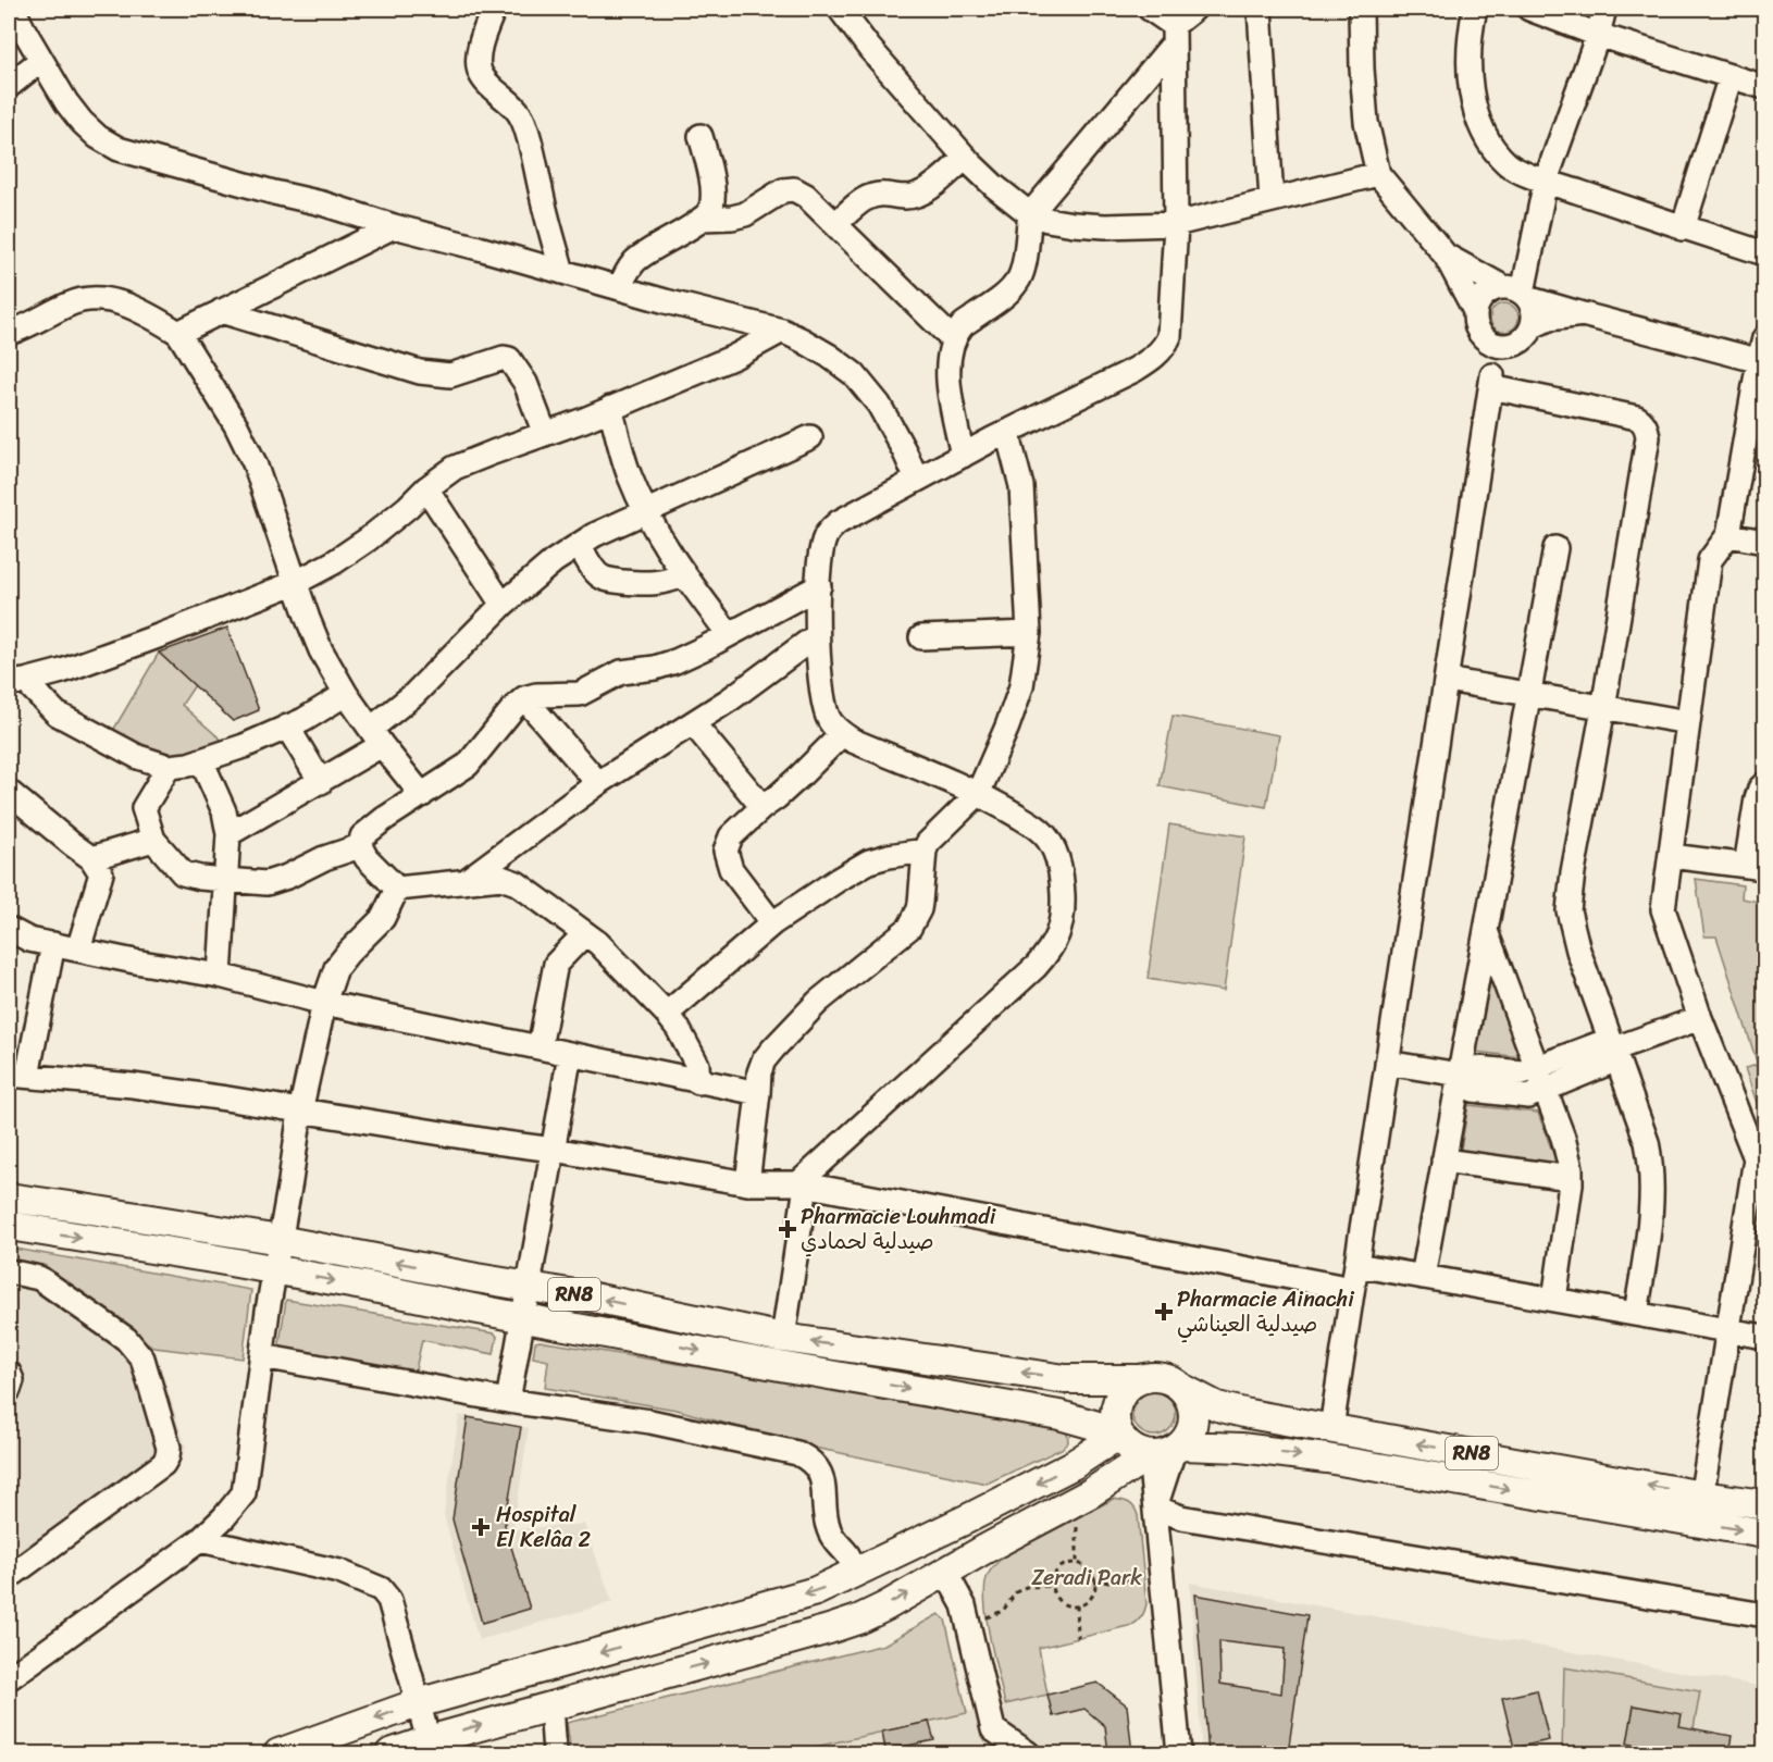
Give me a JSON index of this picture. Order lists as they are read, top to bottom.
{
  "streets": {
    "main road": ["RN8"]
  },
  "parks": ["Zeradi Park"],
  "places": {
    "health": ["Pharmacie Louhmadi صيدلية لحمادي", "Pharmacie Ainachi صيدلية العيناشي", "Hospital El Kelâa 2"]
  }
}
